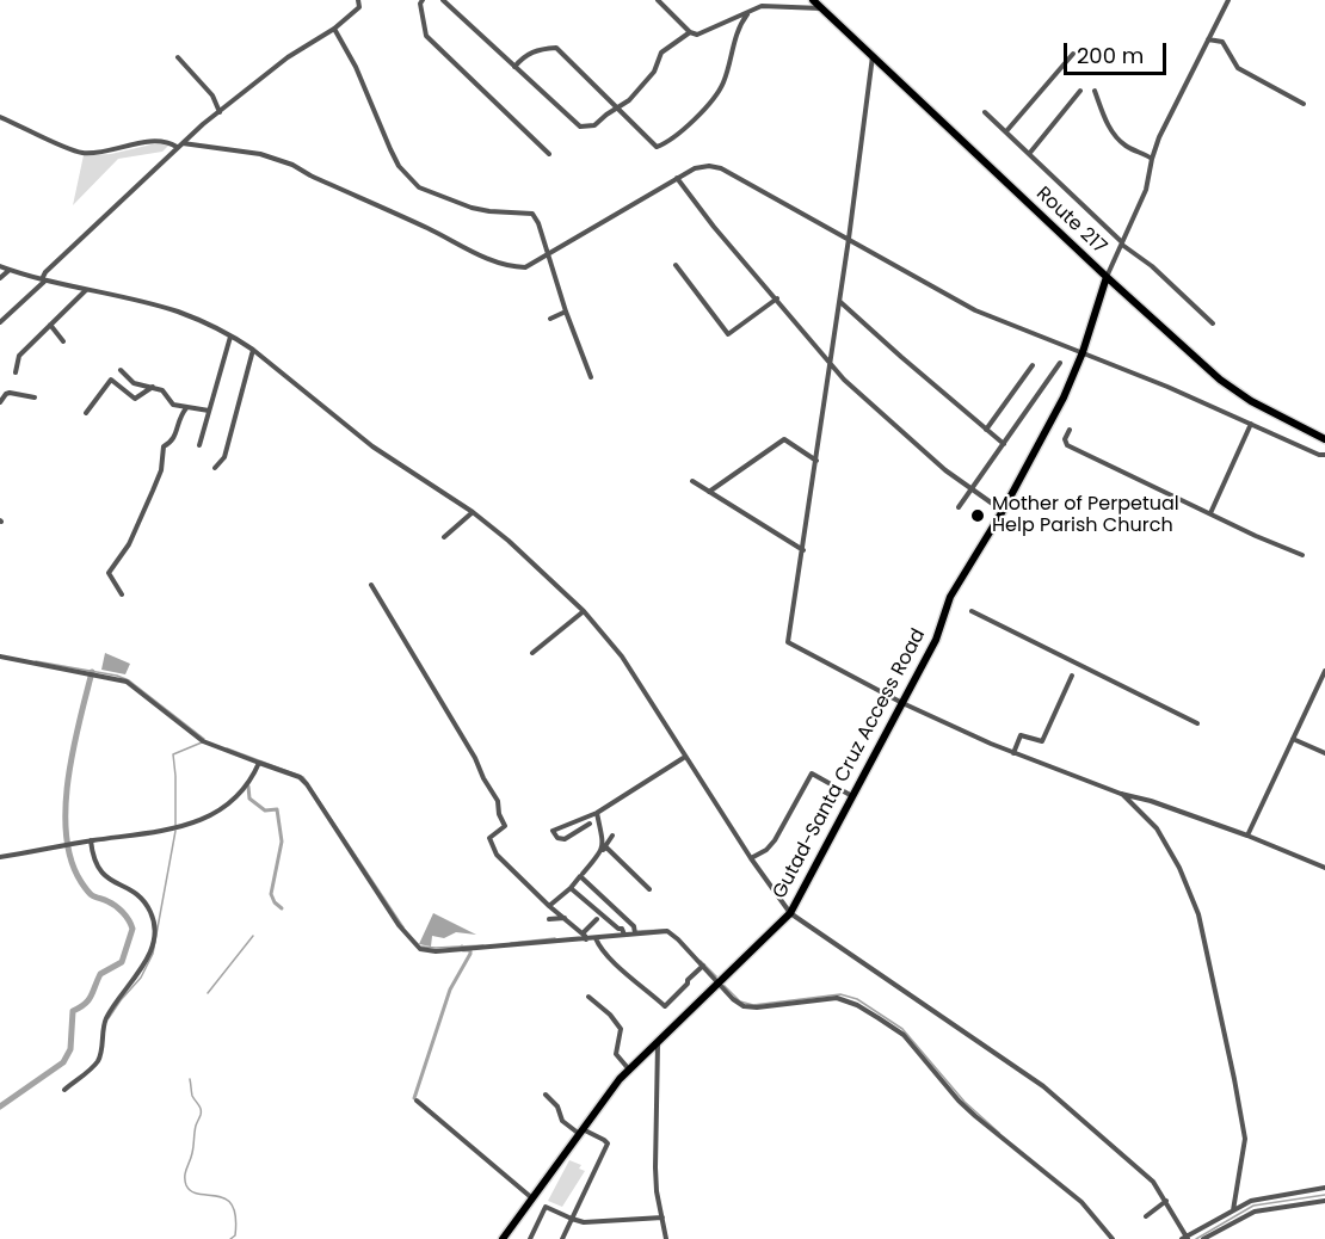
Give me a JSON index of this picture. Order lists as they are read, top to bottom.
{
  "streets": {
    "main road": ["Route 217", "Gutad-Santa Cruz Access Road"]
  },
  "crossings": [
    ["Route 217", "Gutad-Santa Cruz Access Road"]
  ],
  "places": ["Mother of Perpetual Help Parish Church"],
  "scale_bar": "200 m"
}
